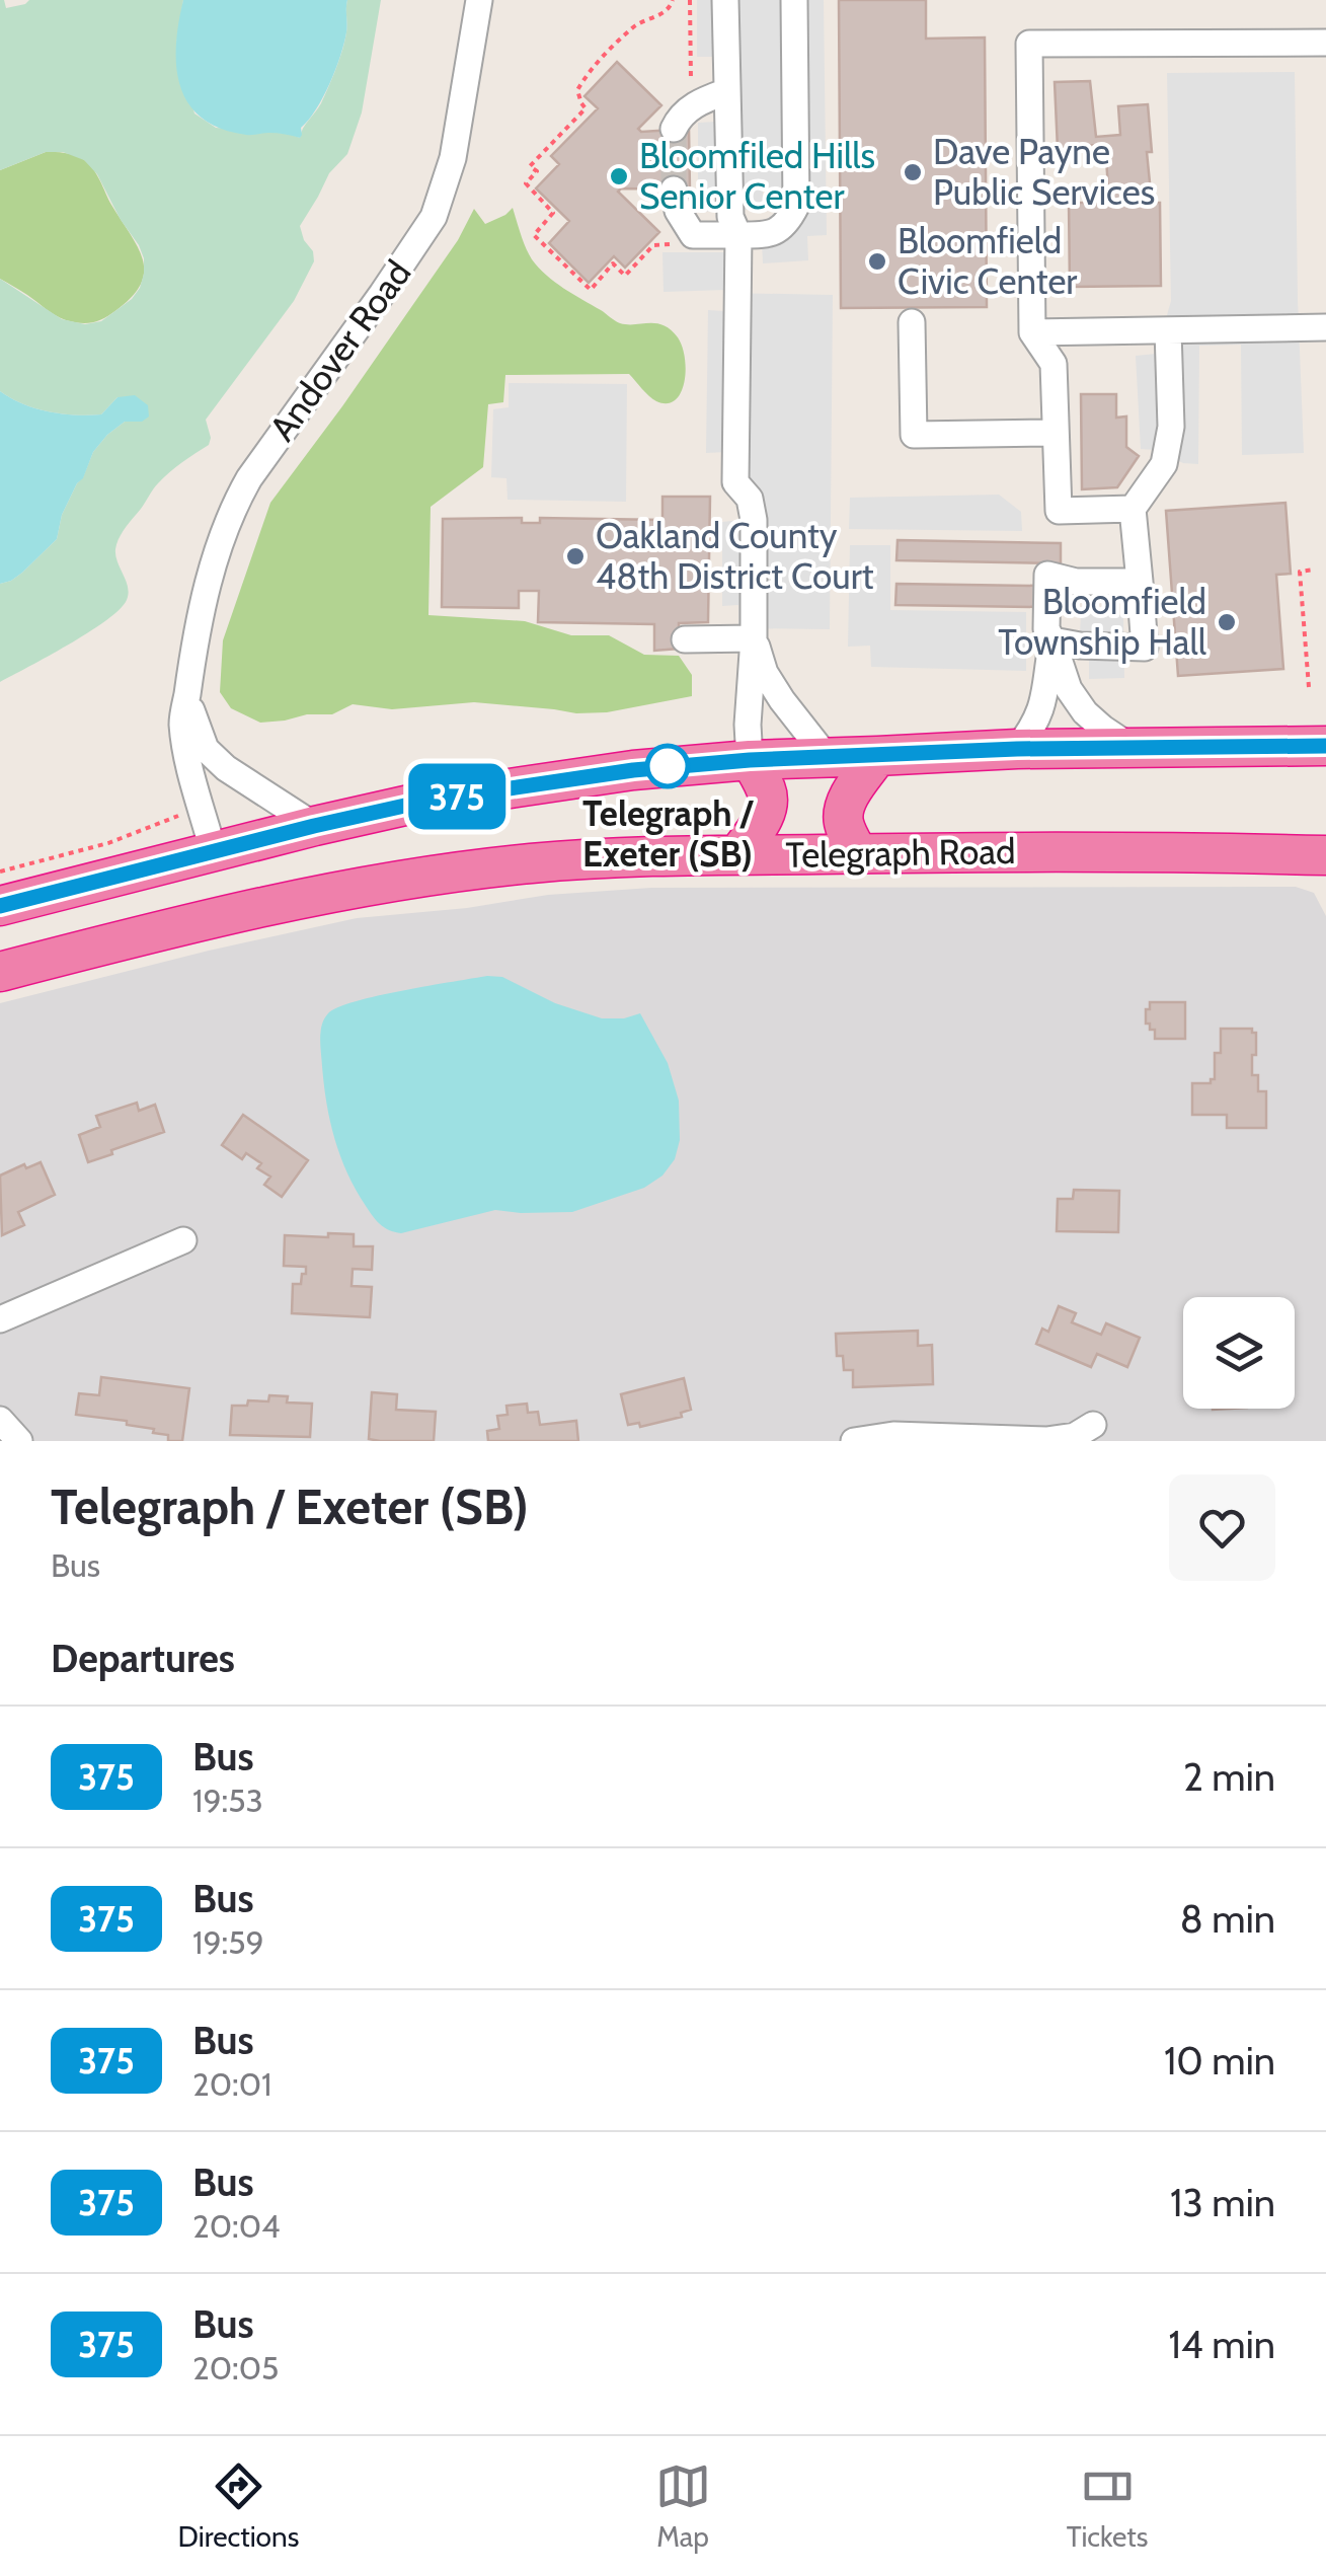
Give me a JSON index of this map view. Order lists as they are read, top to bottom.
{
  "streets": {
    "highway": ["Telegraph Road"],
    "street": ["Andover Road"]
  },
  "places": [
    "Dave Payne Public Services",
    "Bloomfiled Hills Senior Center",
    "Bloomfield Civic Center",
    "Oakland County 48th District Court",
    "Bloomfield Township Hall",
    "Telegraph / Exeter (SB)"
  ],
  "lines": ["bus line 375"],
  "page": {
    "on_map": "375",
    "heading": [
      ["Telegraph / Exeter (SB)", "Bus"],
      "Departures"
    ],
    "list": [
      {
        "mark": "375",
        "name": "Bus",
        "note": "19:53",
        "value": "2 min"
      },
      {
        "mark": "375",
        "name": "Bus",
        "note": "19:59",
        "value": "8 min"
      },
      {
        "mark": "375",
        "name": "Bus",
        "note": "20:01",
        "value": "10 min"
      },
      {
        "mark": "375",
        "name": "Bus",
        "note": "20:04",
        "value": "13 min"
      },
      {
        "mark": "375",
        "name": "Bus",
        "note": "20:05",
        "value": "14 min"
      }
    ],
    "tabs": ["Directions", "Map", "Tickets"]
  }
}
